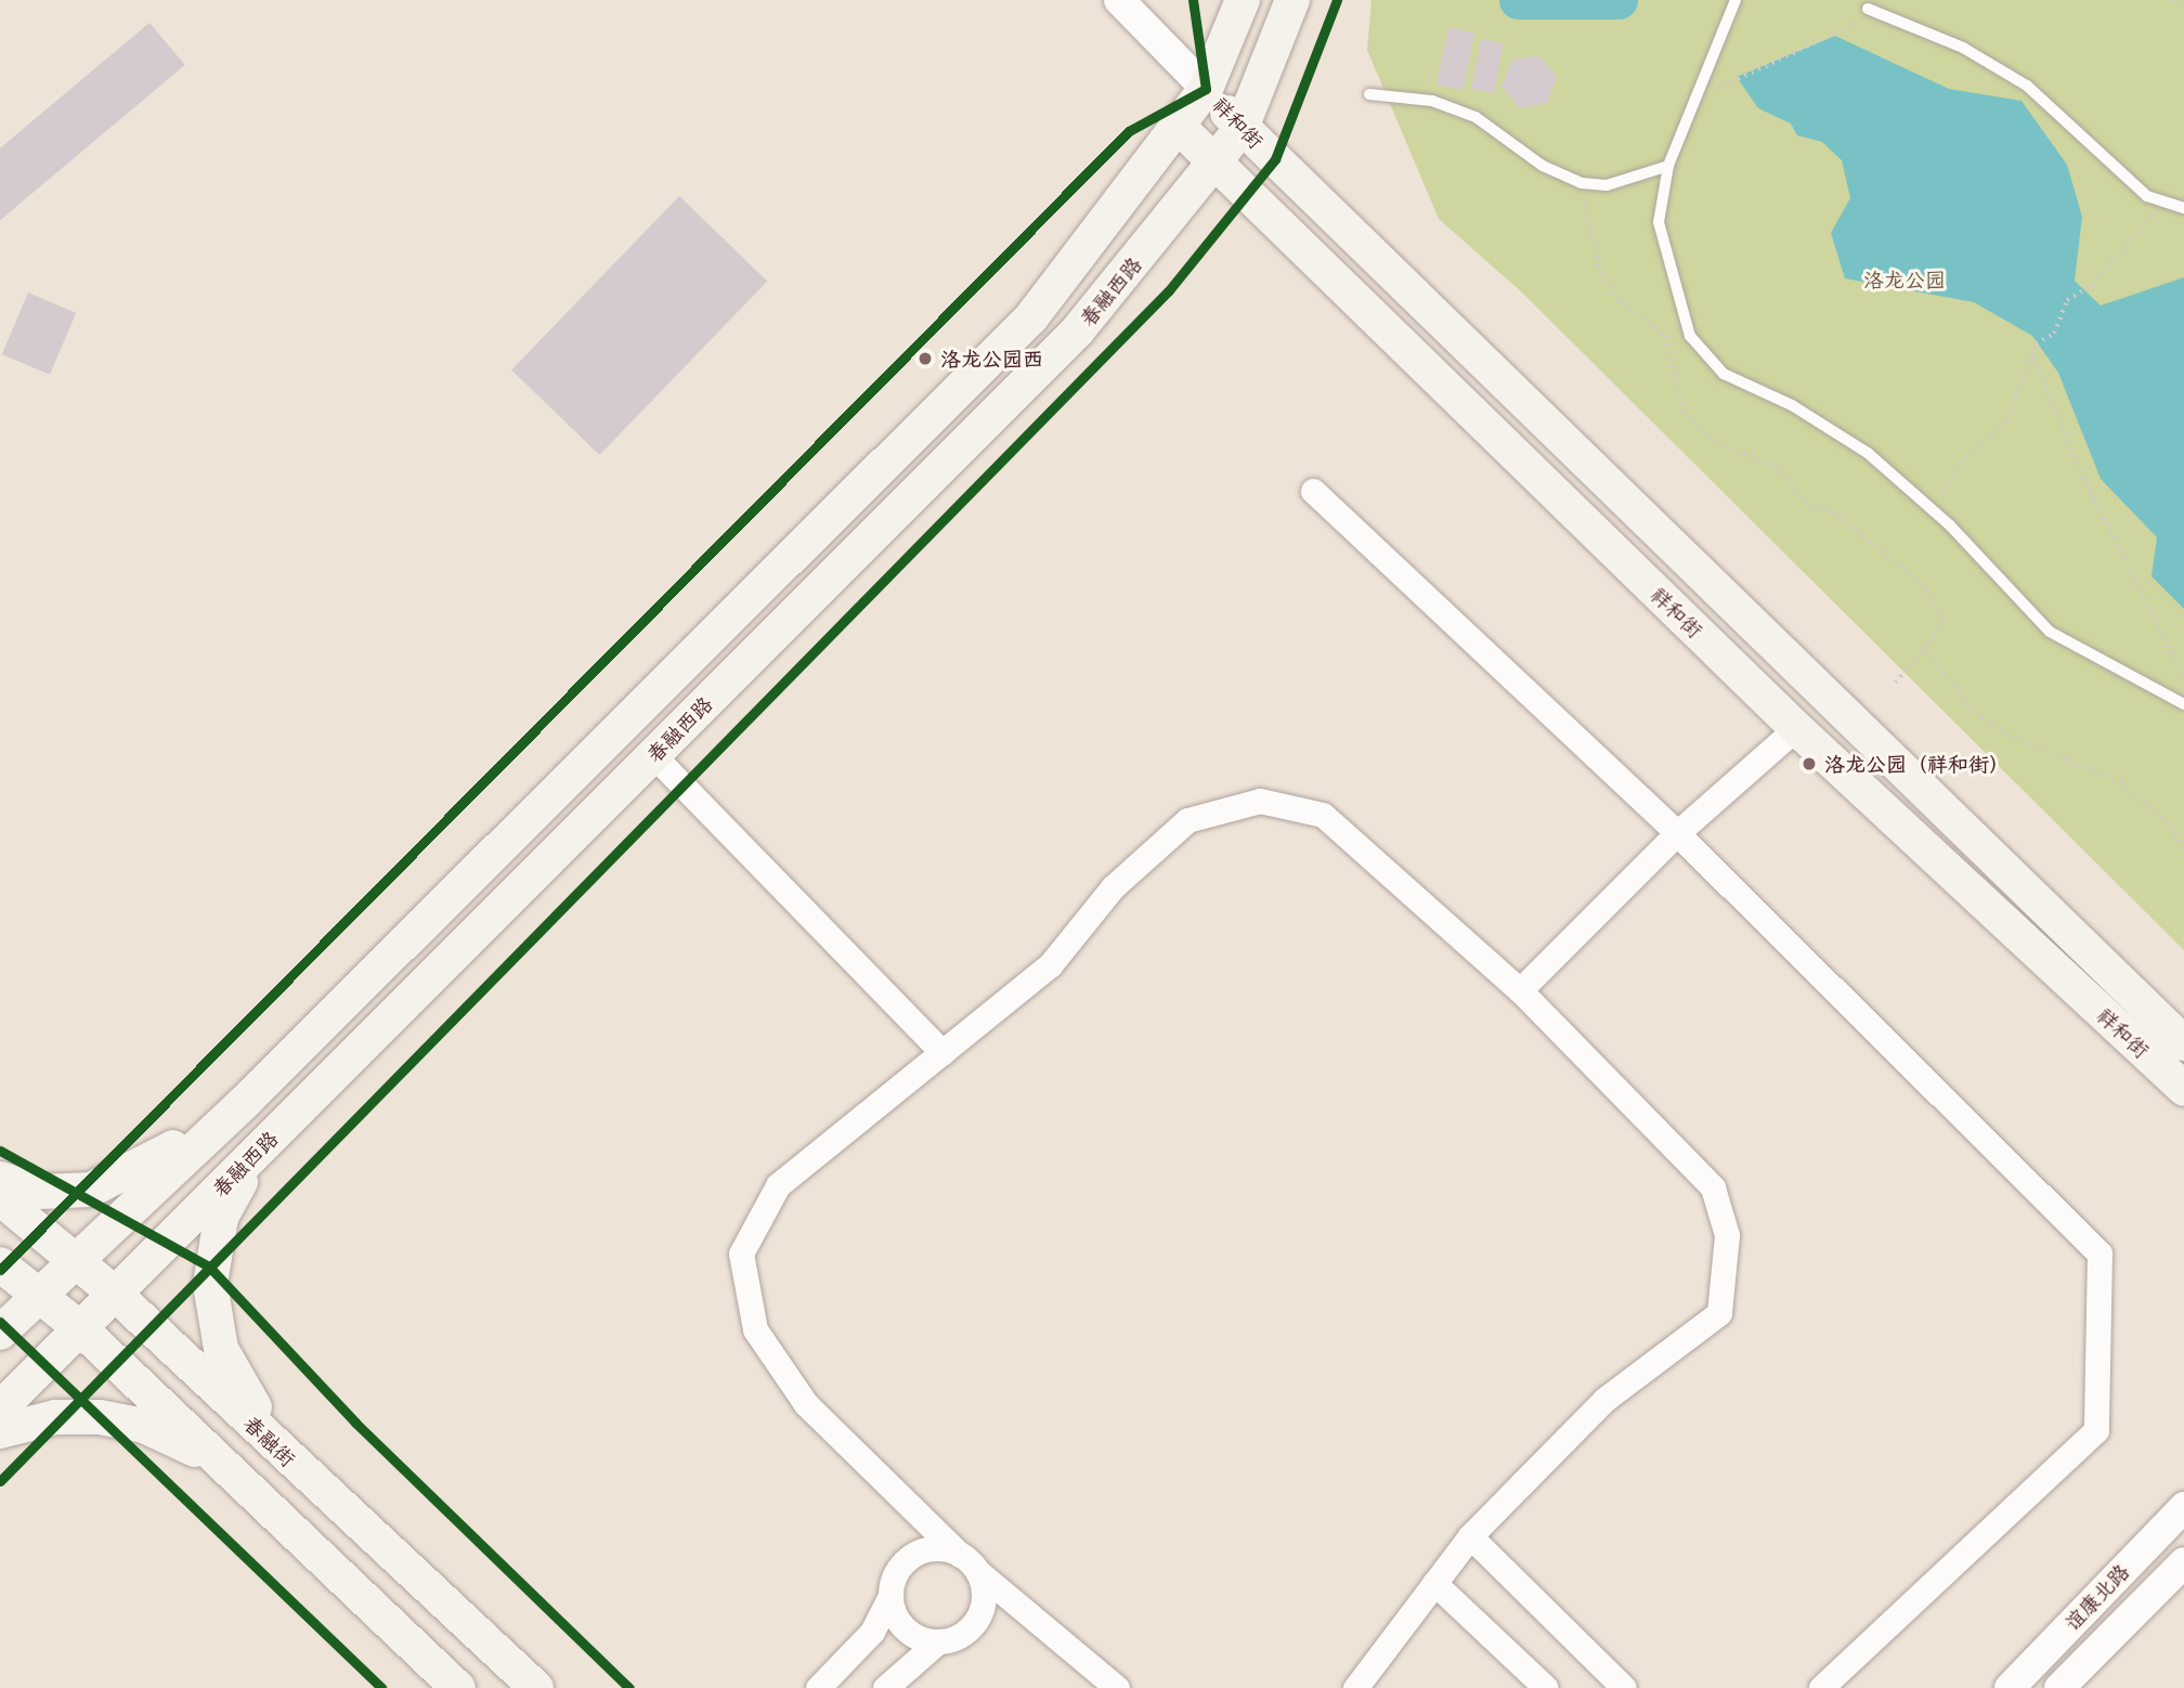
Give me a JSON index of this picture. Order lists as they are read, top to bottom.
{
  "streets": {
    "main road": ["祥和街", "春融西路", "春融街"],
    "street": ["谊康北路"]
  },
  "crossings": [
    ["祥和街", "春融西路"],
    ["春融西路", "春融街"]
  ],
  "parks": ["洛龙公园"],
  "places": ["洛龙公园西", "洛龙公园（祥和街）"]
}
